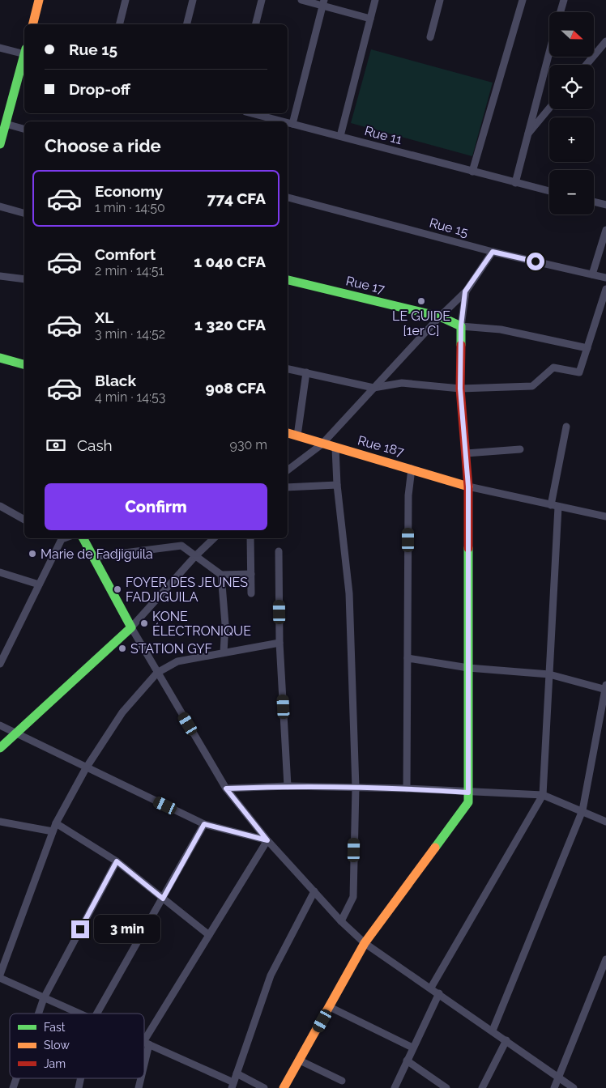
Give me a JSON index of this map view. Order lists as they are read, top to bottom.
{
  "streets": {
    "street": [
      "Rue 11",
      "Rue 15",
      "Rue 17",
      "Rue 187"
    ]
  },
  "places": [
    "LE GUIDE [1er C]",
    "Marie de Fadjiguila",
    "FOYER DES JEUNES FADJIGUILA",
    "KONE ÉLECTRONIQUE",
    "STATION GYF"
  ],
  "legend": ["Fast", "Slow", "Jam"],
  "north": "right",
  "page": {
    "map_buttons": ["+", "−"],
    "banner": ["Rue 15", "Drop-off"],
    "heading": "Choose a ride",
    "list": [
      {
        "name": "Economy",
        "note": "1 min · 14:50",
        "value": "774 CFA"
      },
      {
        "name": "Comfort",
        "note": "2 min · 14:51",
        "value": "1 040 CFA"
      },
      {
        "name": "XL",
        "note": "3 min · 14:52",
        "value": "1 320 CFA"
      },
      {
        "name": "Black",
        "note": "4 min · 14:53",
        "value": "908 CFA"
      }
    ],
    "pay": ["Cash", "930 m"],
    "buttons": "Confirm",
    "bubble": "3 min"
  }
}
